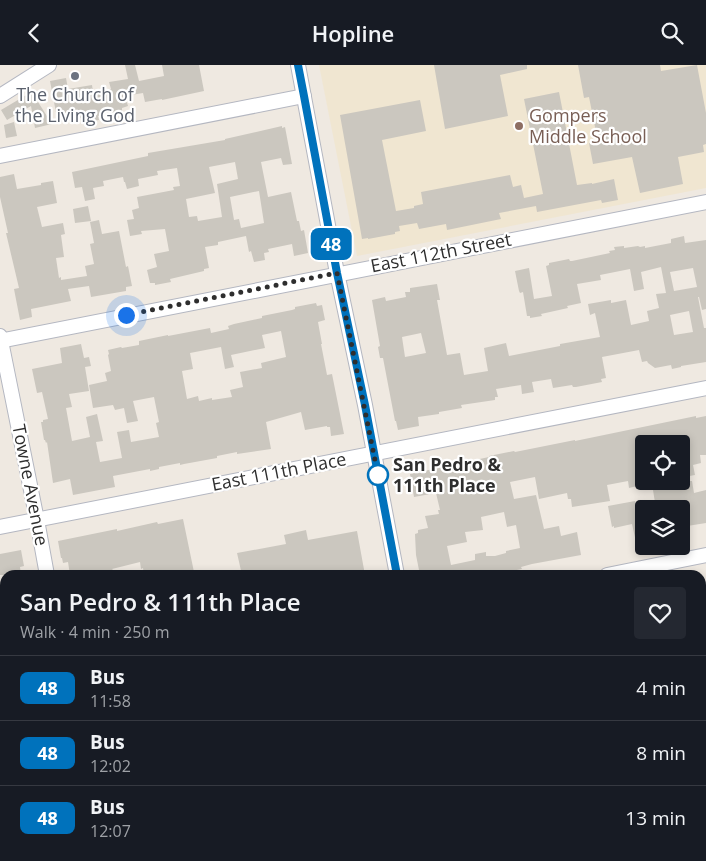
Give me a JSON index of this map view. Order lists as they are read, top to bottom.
{
  "streets": {
    "street": ["East 112th Street", "East 111th Place", "Towne Avenue"]
  },
  "crossings": [
    ["East 112th Street", "Towne Avenue"],
    ["East 111th Place", "Towne Avenue"]
  ],
  "places": ["The Church of the Living God", "Gompers Middle School", "San Pedro & 111th Place"],
  "lines": ["bus line 48"],
  "page": {
    "header": "Hopline",
    "on_map": "48",
    "heading": ["San Pedro & 111th Place", "Walk · 4 min · 250 m"],
    "list": [
      {
        "mark": "48",
        "name": "Bus",
        "note": "11:58",
        "value": "4 min"
      },
      {
        "mark": "48",
        "name": "Bus",
        "note": "12:02",
        "value": "8 min"
      },
      {
        "mark": "48",
        "name": "Bus",
        "note": "12:07",
        "value": "13 min"
      }
    ]
  }
}
